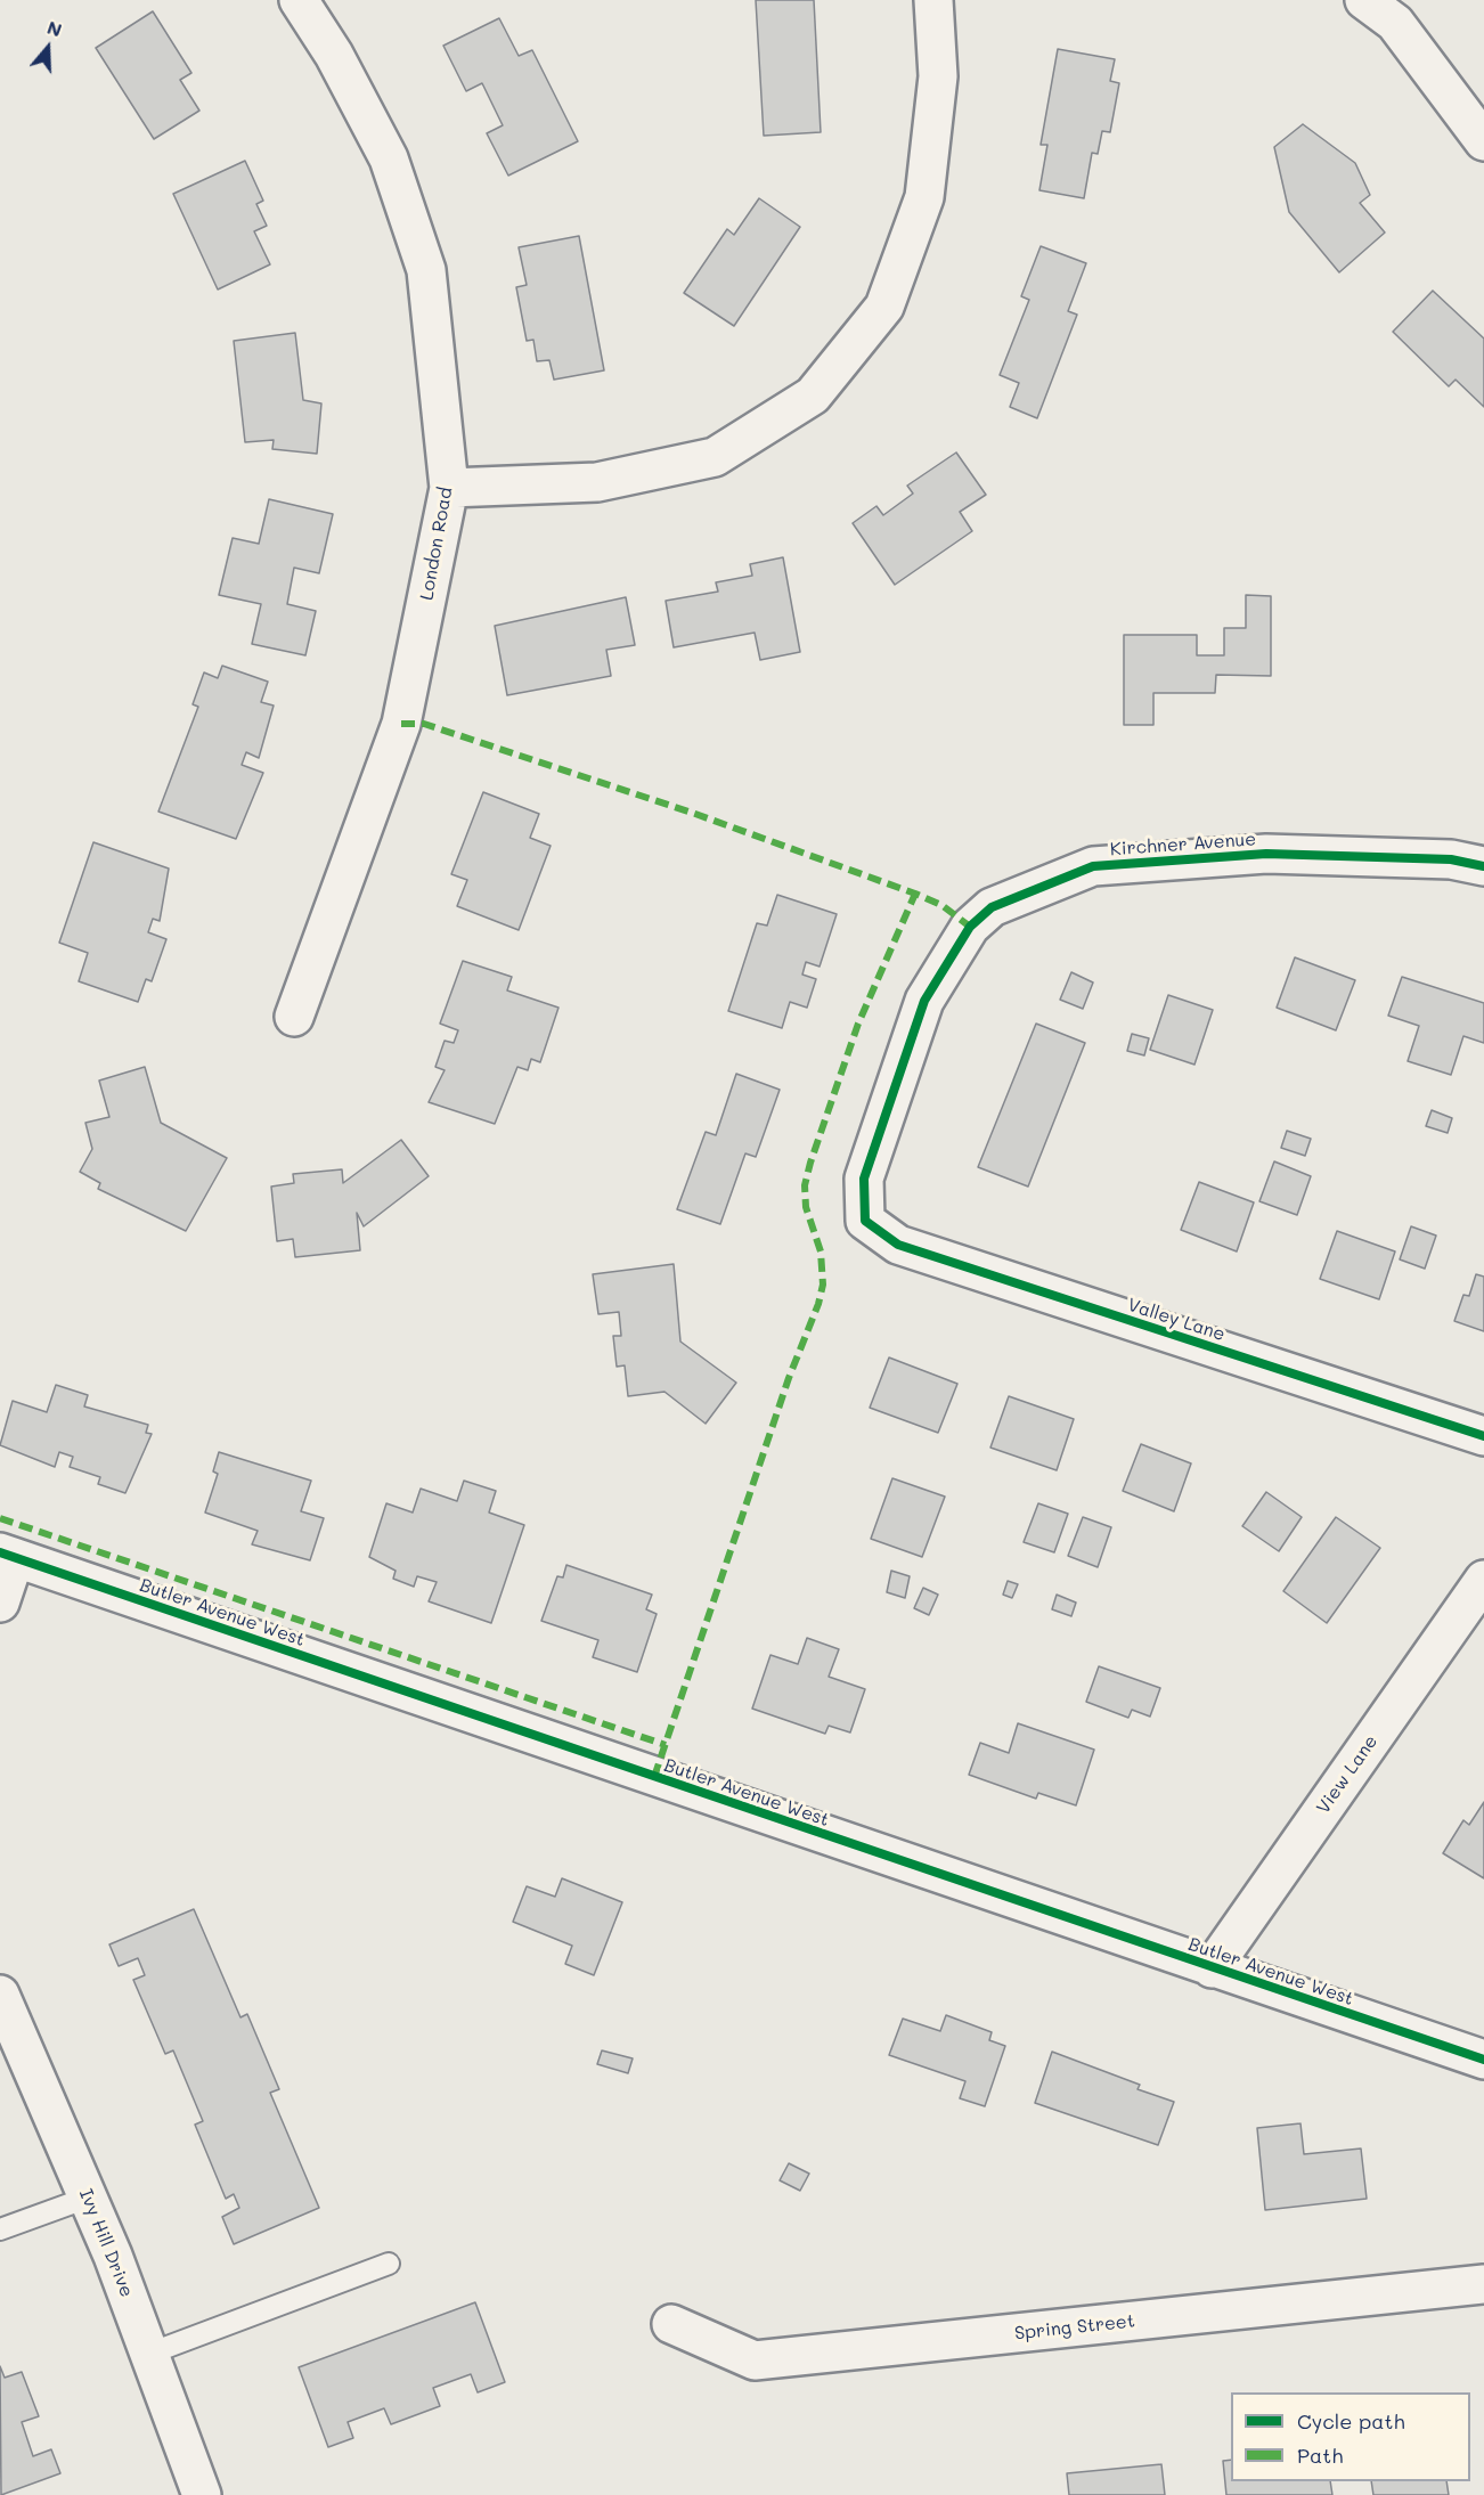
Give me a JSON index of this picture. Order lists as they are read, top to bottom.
{
  "streets": {
    "street": [
      "London Road",
      "Kirchner Avenue",
      "Valley Lane",
      "Butler Avenue West",
      "View Lane",
      "Ivy Hill Drive",
      "Spring Street"
    ]
  },
  "crossings": [
    ["Kirchner Avenue", "Valley Lane"],
    ["Butler Avenue West", "View Lane"]
  ],
  "legend": ["Cycle path", "Path"],
  "north": "top"
}
